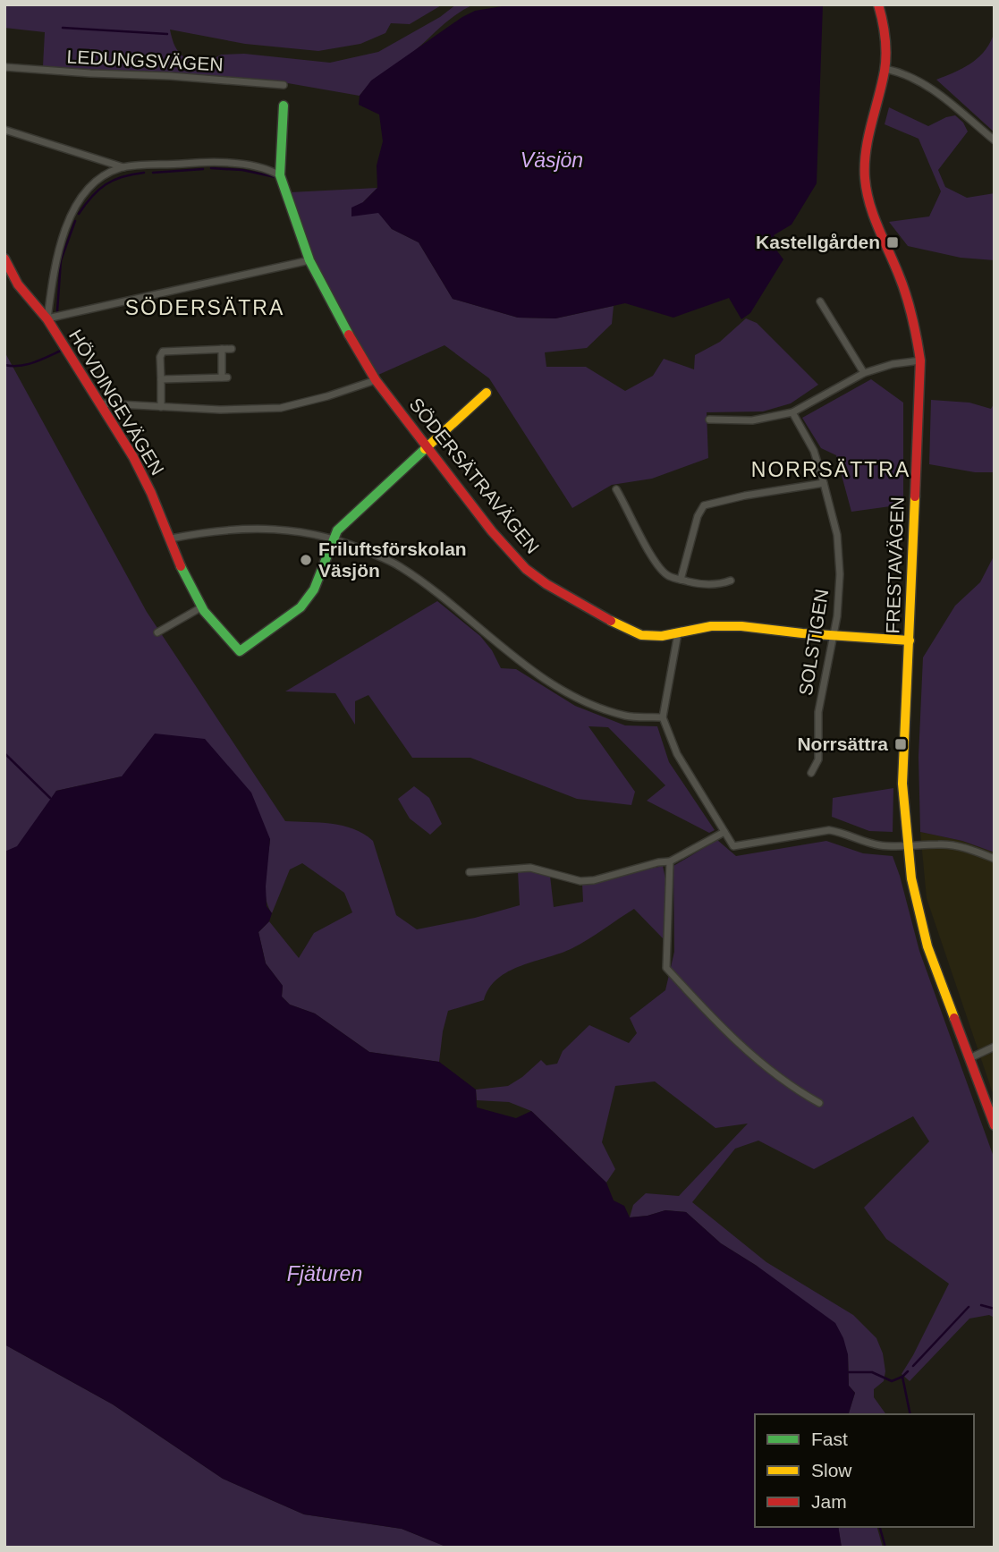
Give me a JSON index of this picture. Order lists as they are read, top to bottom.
{
  "streets": {
    "street": [
      "LEDUNGSVÄGEN",
      "HÖVDINGEVÄGEN",
      "SÖDERSÄTRAVÄGEN",
      "FRESTAVÄGEN",
      "SOLSTIGEN"
    ]
  },
  "crossings": [
    ["SÖDERSÄTRAVÄGEN", "FRESTAVÄGEN"],
    ["SÖDERSÄTRAVÄGEN", "SOLSTIGEN"]
  ],
  "districts": ["SÖDERSÄTRA", "NORRSÄTTRA"],
  "water": ["Väsjön", "Fjäturen"],
  "places": {
    "transit": ["Kastellgården", "Norrsättra"],
    "other": ["Friluftsförskolan Väsjön"]
  },
  "legend": ["Fast", "Slow", "Jam"]
}
